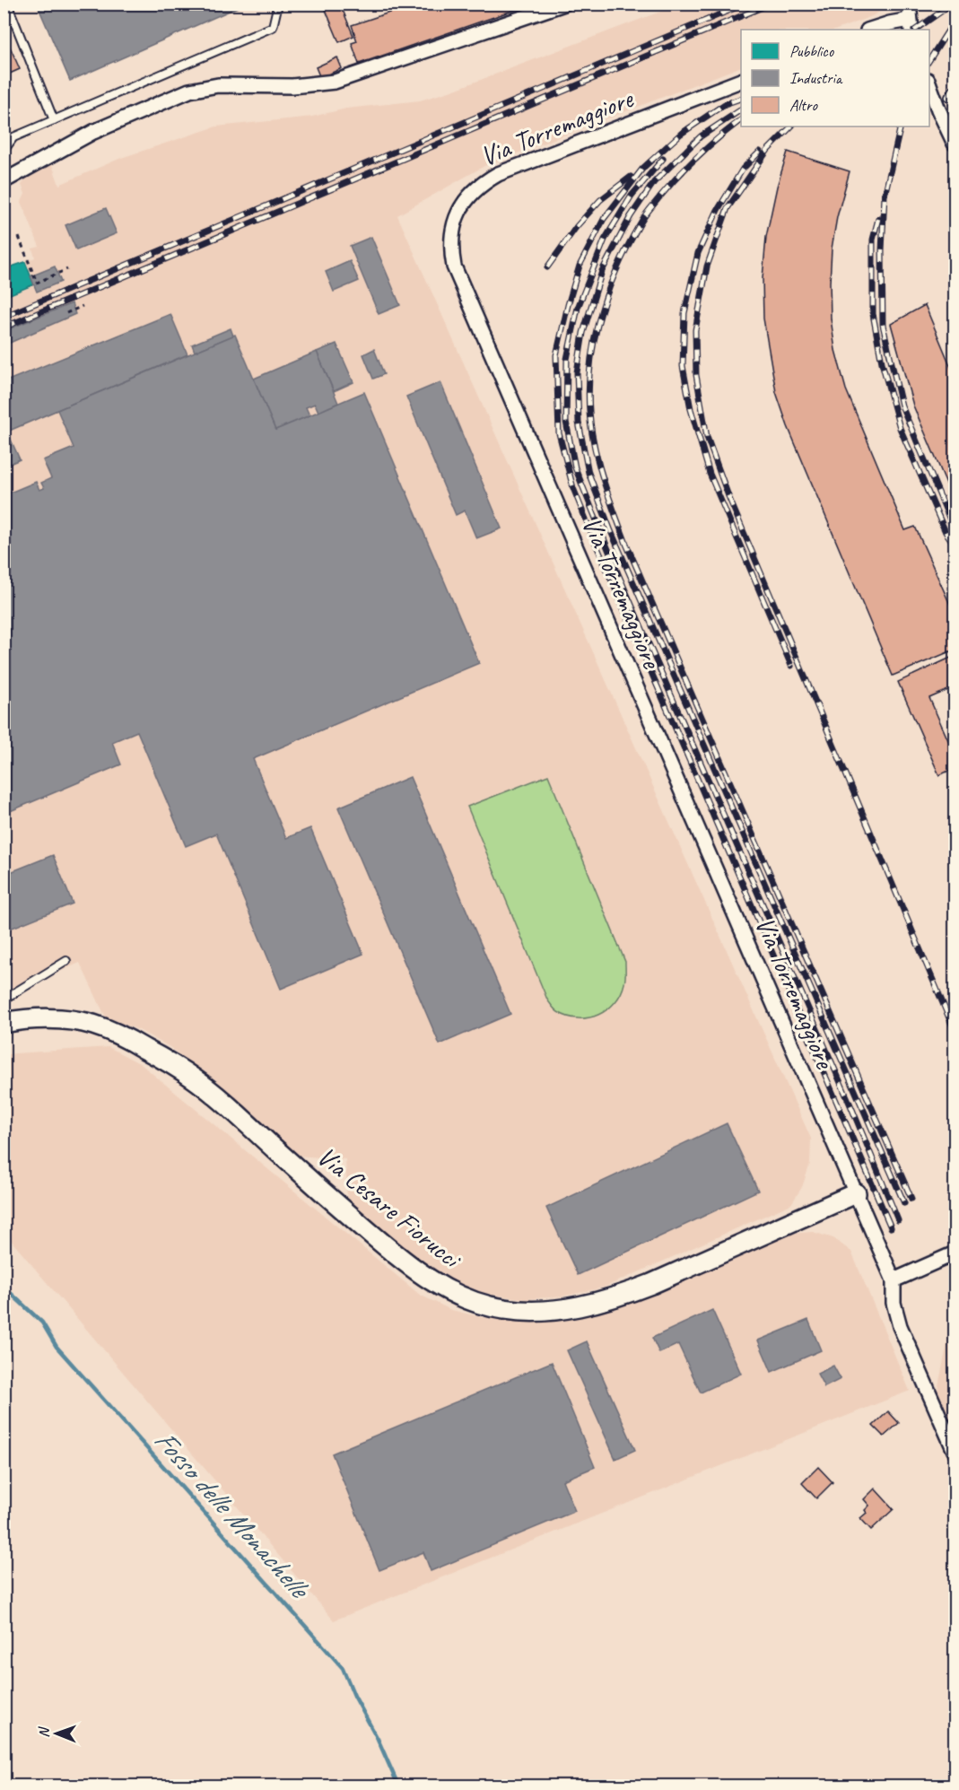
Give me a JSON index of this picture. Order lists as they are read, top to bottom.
{
  "streets": {
    "street": ["Via Torremaggiore", "Via Cesare Fiorucci"]
  },
  "crossings": [
    ["Via Torremaggiore", "Via Cesare Fiorucci"]
  ],
  "water": ["Fosso delle Monachelle"],
  "legend": ["Pubblico", "Industria", "Altro"],
  "north": "left"
}
